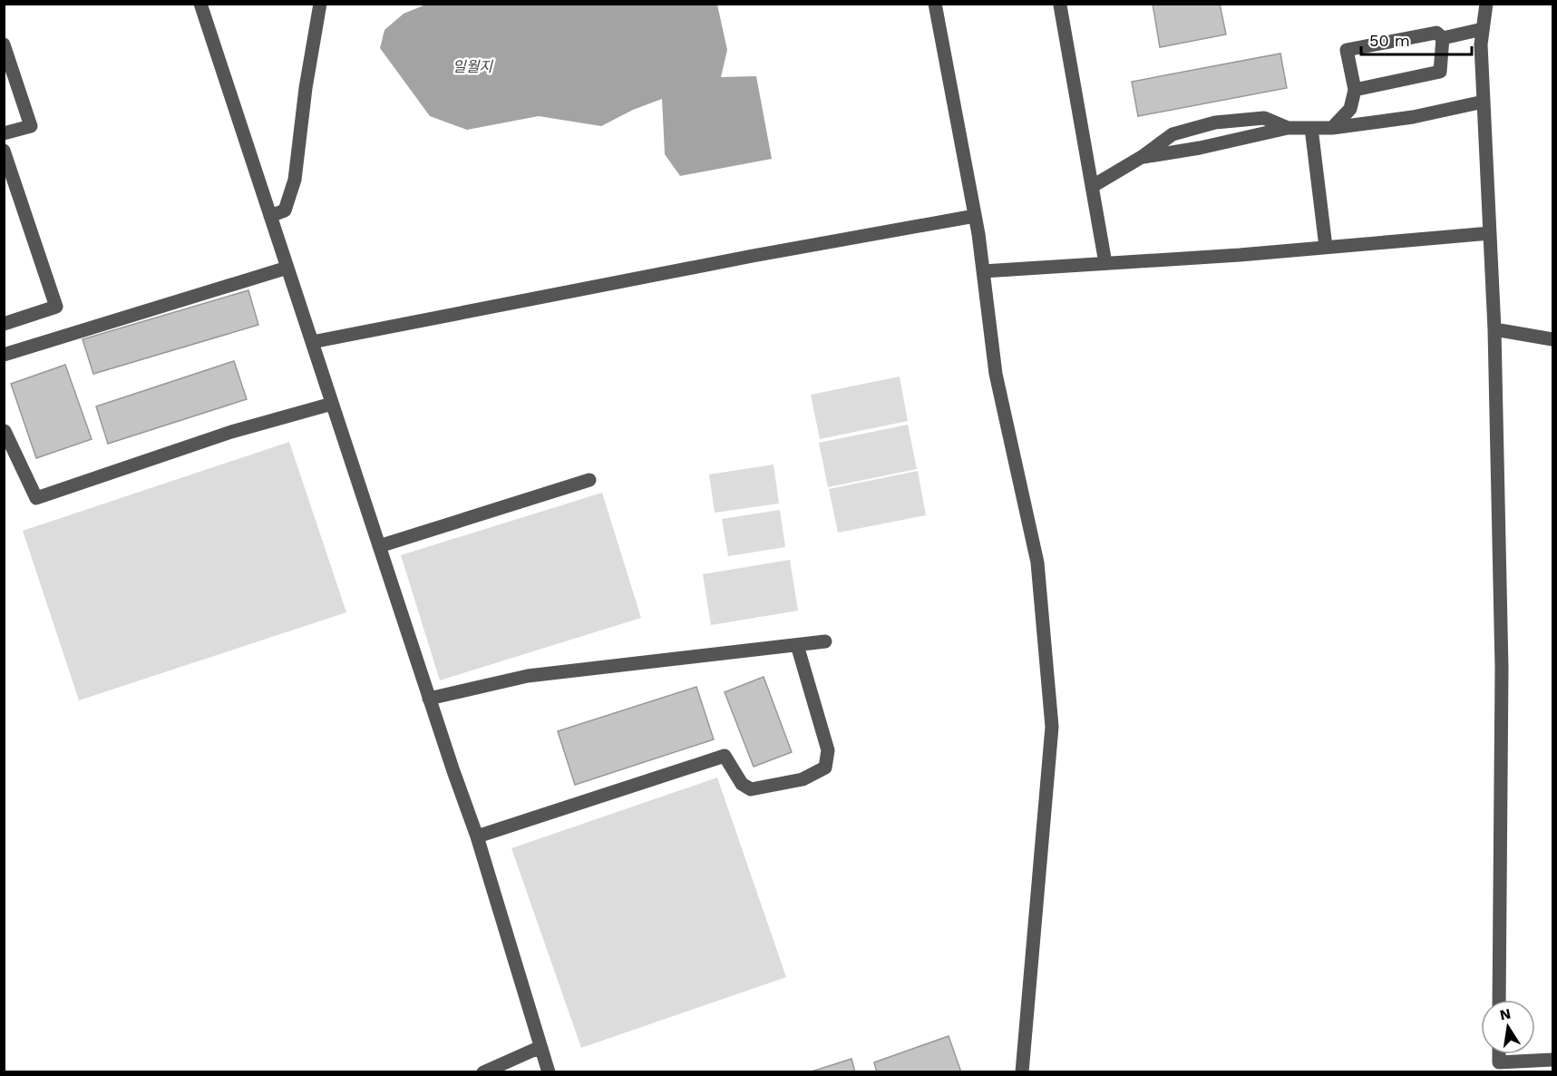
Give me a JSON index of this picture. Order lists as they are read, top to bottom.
{
  "water": ["일월지"],
  "scale_bar": "50 m",
  "north": "top"
}
